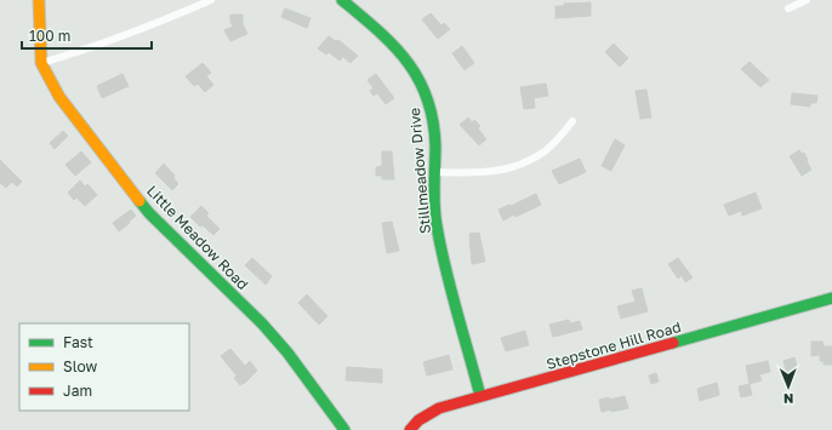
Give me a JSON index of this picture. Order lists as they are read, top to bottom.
{
  "streets": {
    "street": ["Stillmeadow Drive", "Little Meadow Road", "Stepstone Hill Road"]
  },
  "crossings": [
    ["Stillmeadow Drive", "Stepstone Hill Road"]
  ],
  "legend": ["Fast", "Slow", "Jam"],
  "scale_bar": "100 m",
  "north": "bottom"
}
